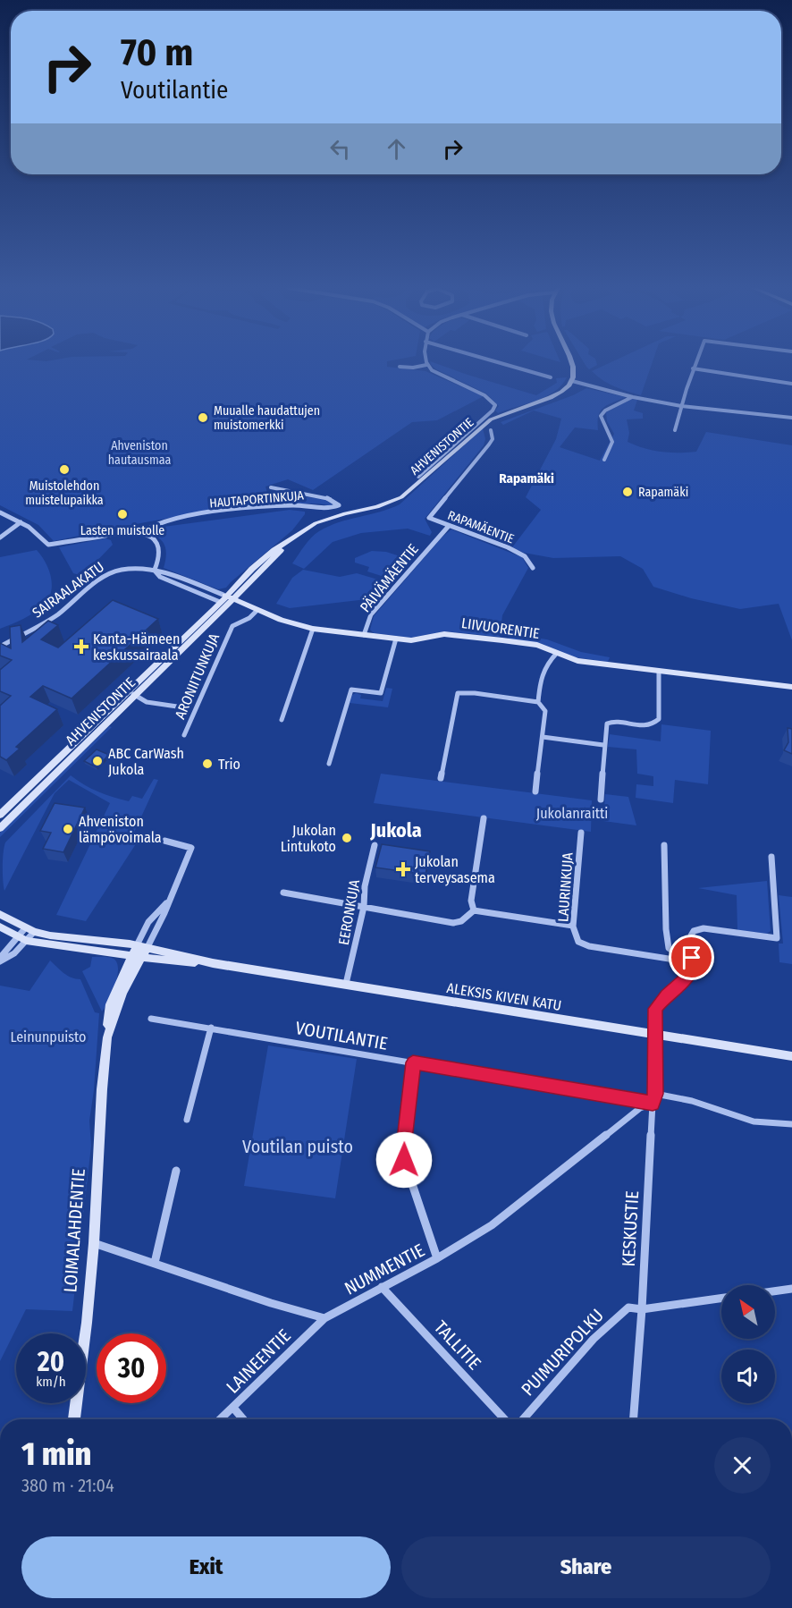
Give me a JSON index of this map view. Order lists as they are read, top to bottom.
{
  "streets": {
    "main road": [
      "AHVENISTONTIE",
      "LIIVUORENTIE",
      "ALEKSIS KIVEN KATU",
      "LOIMALAHDENTIE"
    ],
    "street": [
      "HAUTAPORTINKUJA",
      "RAPAMÄENTIE",
      "PÄIVÄMÄENTIE",
      "SAIRAALAKATU",
      "ARONIITUNKUJA",
      "LAURINKUJA",
      "EERONKUJA",
      "VOUTILANTIE",
      "KESKUSTIE",
      "NUMMENTIE",
      "TALLITIE",
      "PUIMURIPOLKU",
      "LAINEENTIE"
    ]
  },
  "crossings": [
    ["AHVENISTONTIE", "SAIRAALAKATU"],
    ["AHVENISTONTIE", "LIIVUORENTIE"],
    ["RAPAMÄENTIE", "PÄIVÄMÄENTIE"],
    ["PÄIVÄMÄENTIE", "LIIVUORENTIE"],
    ["SAIRAALAKATU", "LIIVUORENTIE"],
    ["LIIVUORENTIE", "ARONIITUNKUJA"],
    ["LAURINKUJA", "KESKUSTIE"],
    ["EERONKUJA", "ALEKSIS KIVEN KATU"],
    ["ALEKSIS KIVEN KATU", "KESKUSTIE"],
    ["ALEKSIS KIVEN KATU", "LOIMALAHDENTIE"],
    ["VOUTILANTIE", "KESKUSTIE"],
    ["VOUTILANTIE", "NUMMENTIE"],
    ["KESKUSTIE", "NUMMENTIE"],
    ["KESKUSTIE", "PUIMURIPOLKU"],
    ["NUMMENTIE", "TALLITIE"],
    ["NUMMENTIE", "LAINEENTIE"]
  ],
  "districts": ["Rapamäki", "Jukola"],
  "parks": [
    "Ahveniston hautausmaa",
    "Jukolanraitti",
    "Leinunpuisto",
    "Voutilan puisto"
  ],
  "places": {
    "other": [
      "Muualle haudattujen muistomerkki",
      "Muistolehdon muistelupaikka",
      "Rapamäki",
      "Lasten muistolle",
      "ABC CarWash Jukola",
      "Trio",
      "Ahveniston lämpövoimala",
      "Jukolan Lintukoto"
    ],
    "health": ["Kanta-Hämeen keskussairaala", "Jukolan terveysasema"]
  },
  "north": "top left",
  "page": {
    "turn": ["70 m", "Voutilantie"],
    "speed": "20 km/h",
    "limit": "30",
    "heading": ["1 min", "380 m · 21:04"],
    "buttons": ["Exit", "Share"]
  }
}
